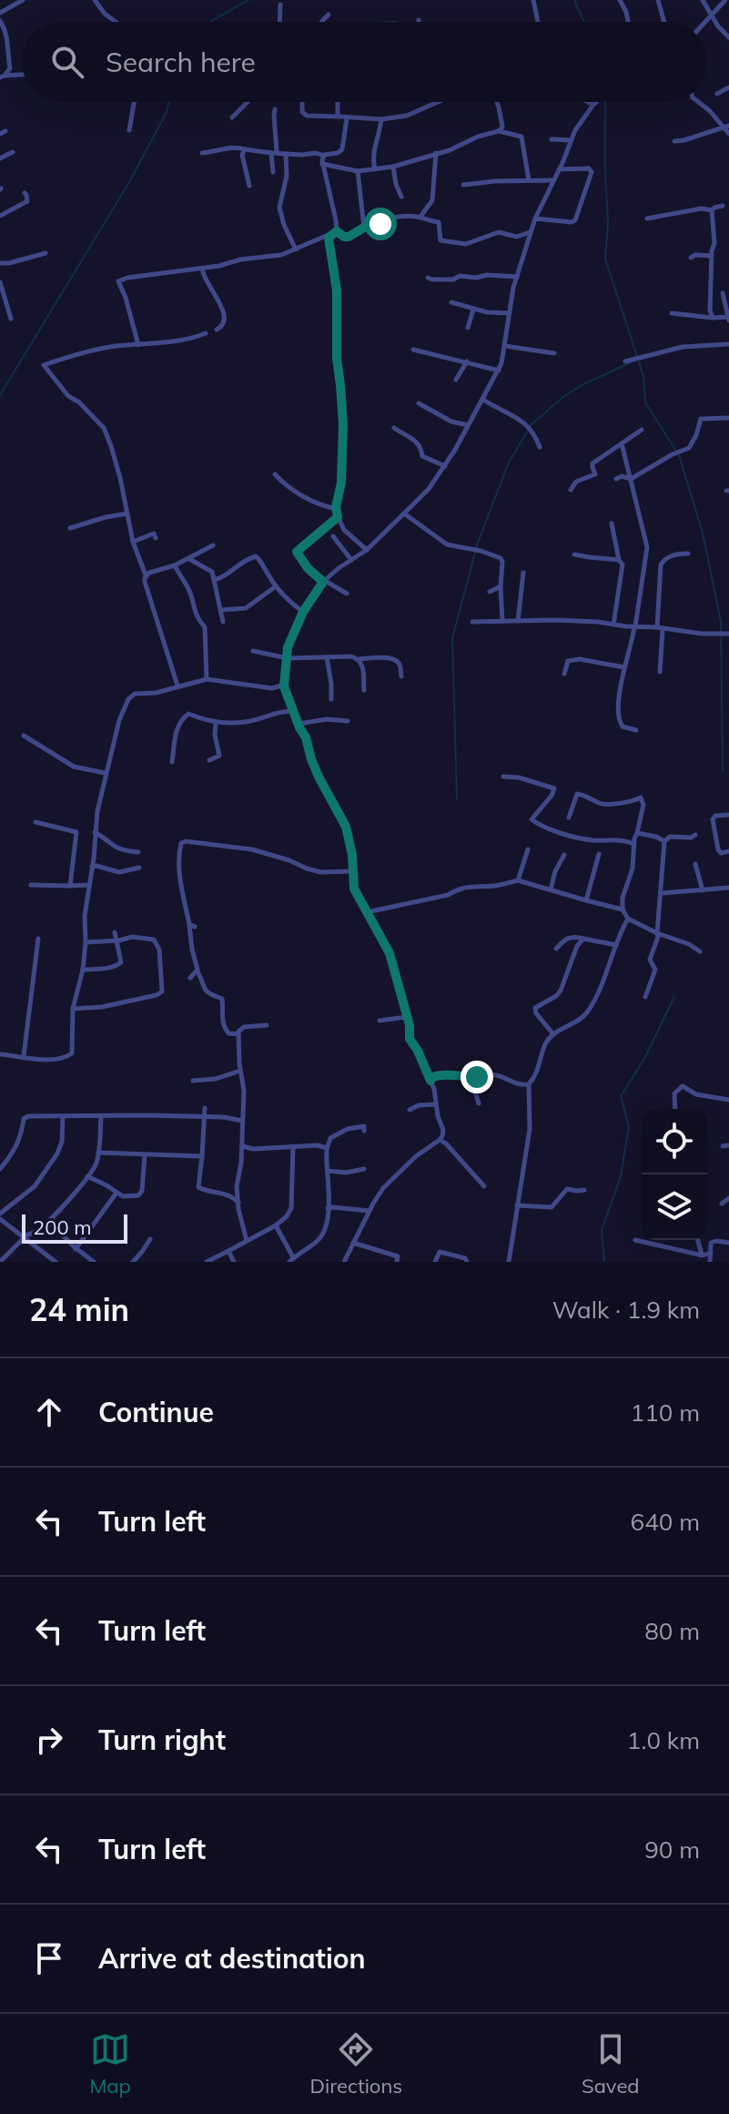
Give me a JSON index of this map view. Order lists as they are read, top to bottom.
{
  "scale_bar": "200 m",
  "page": {
    "search": "Search here",
    "scale": "200 m",
    "heading": ["24 min", "Walk · 1.9 km"],
    "list": [
      ["Continue", "110 m"],
      ["Turn left", "640 m"],
      ["Turn left", "80 m"],
      ["Turn right", "1.0 km"],
      ["Turn left", "90 m"],
      "Arrive at destination"
    ],
    "nav": ["Map", "Directions", "Saved"]
  }
}
